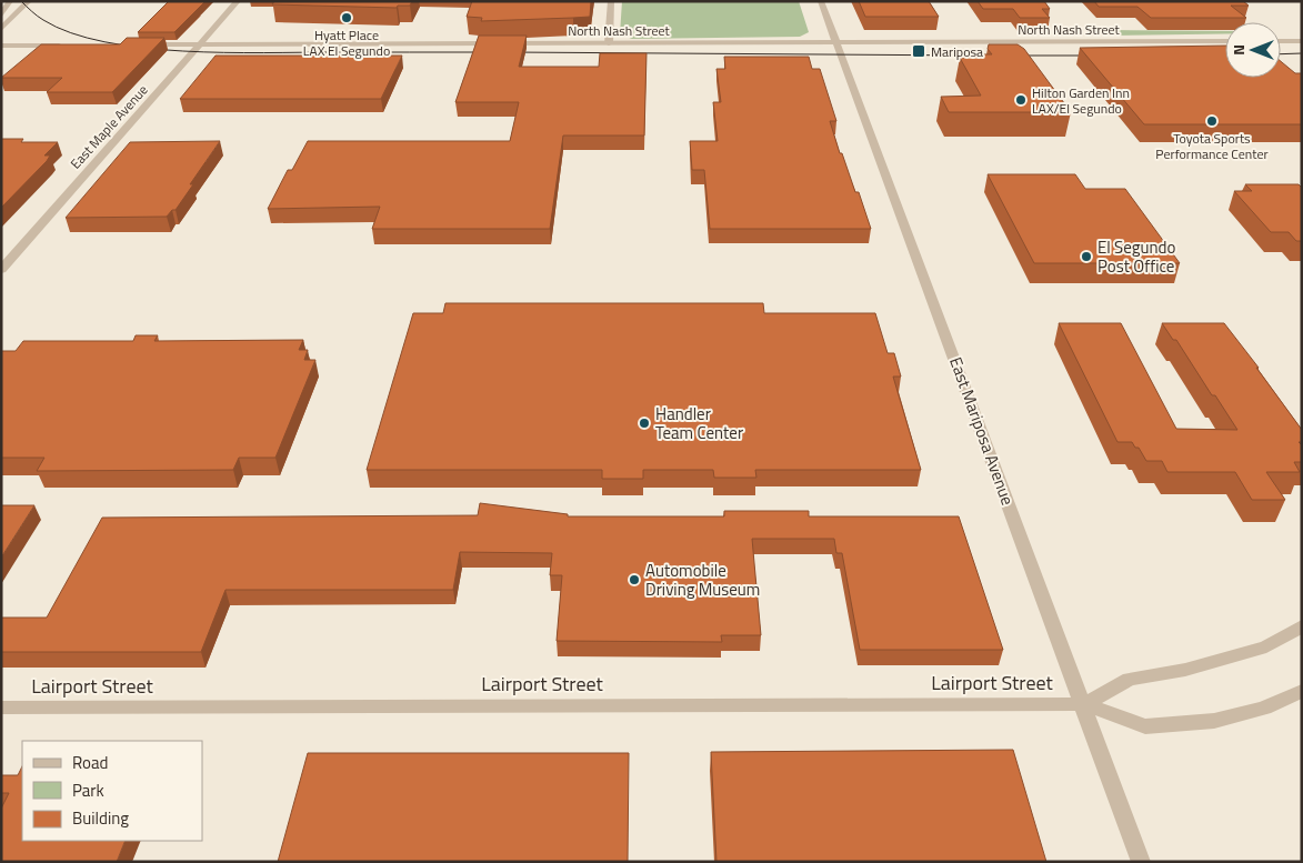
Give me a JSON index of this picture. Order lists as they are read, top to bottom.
{
  "streets": {
    "street": [
      "North Nash Street",
      "East Maple Avenue",
      "East Mariposa Avenue",
      "Lairport Street"
    ]
  },
  "crossings": [
    ["North Nash Street", "East Maple Avenue"],
    ["North Nash Street", "East Mariposa Avenue"],
    ["East Mariposa Avenue", "Lairport Street"]
  ],
  "places": {
    "other": [
      "Hyatt Place LAX El Segundo",
      "Hilton Garden Inn LAX/El Segundo",
      "Toyota Sports Performance Center",
      "El Segundo Post Office",
      "Handler Team Center",
      "Automobile Driving Museum"
    ],
    "transit": ["Mariposa"]
  },
  "legend": ["Road", "Park", "Building"],
  "north": "left"
}
